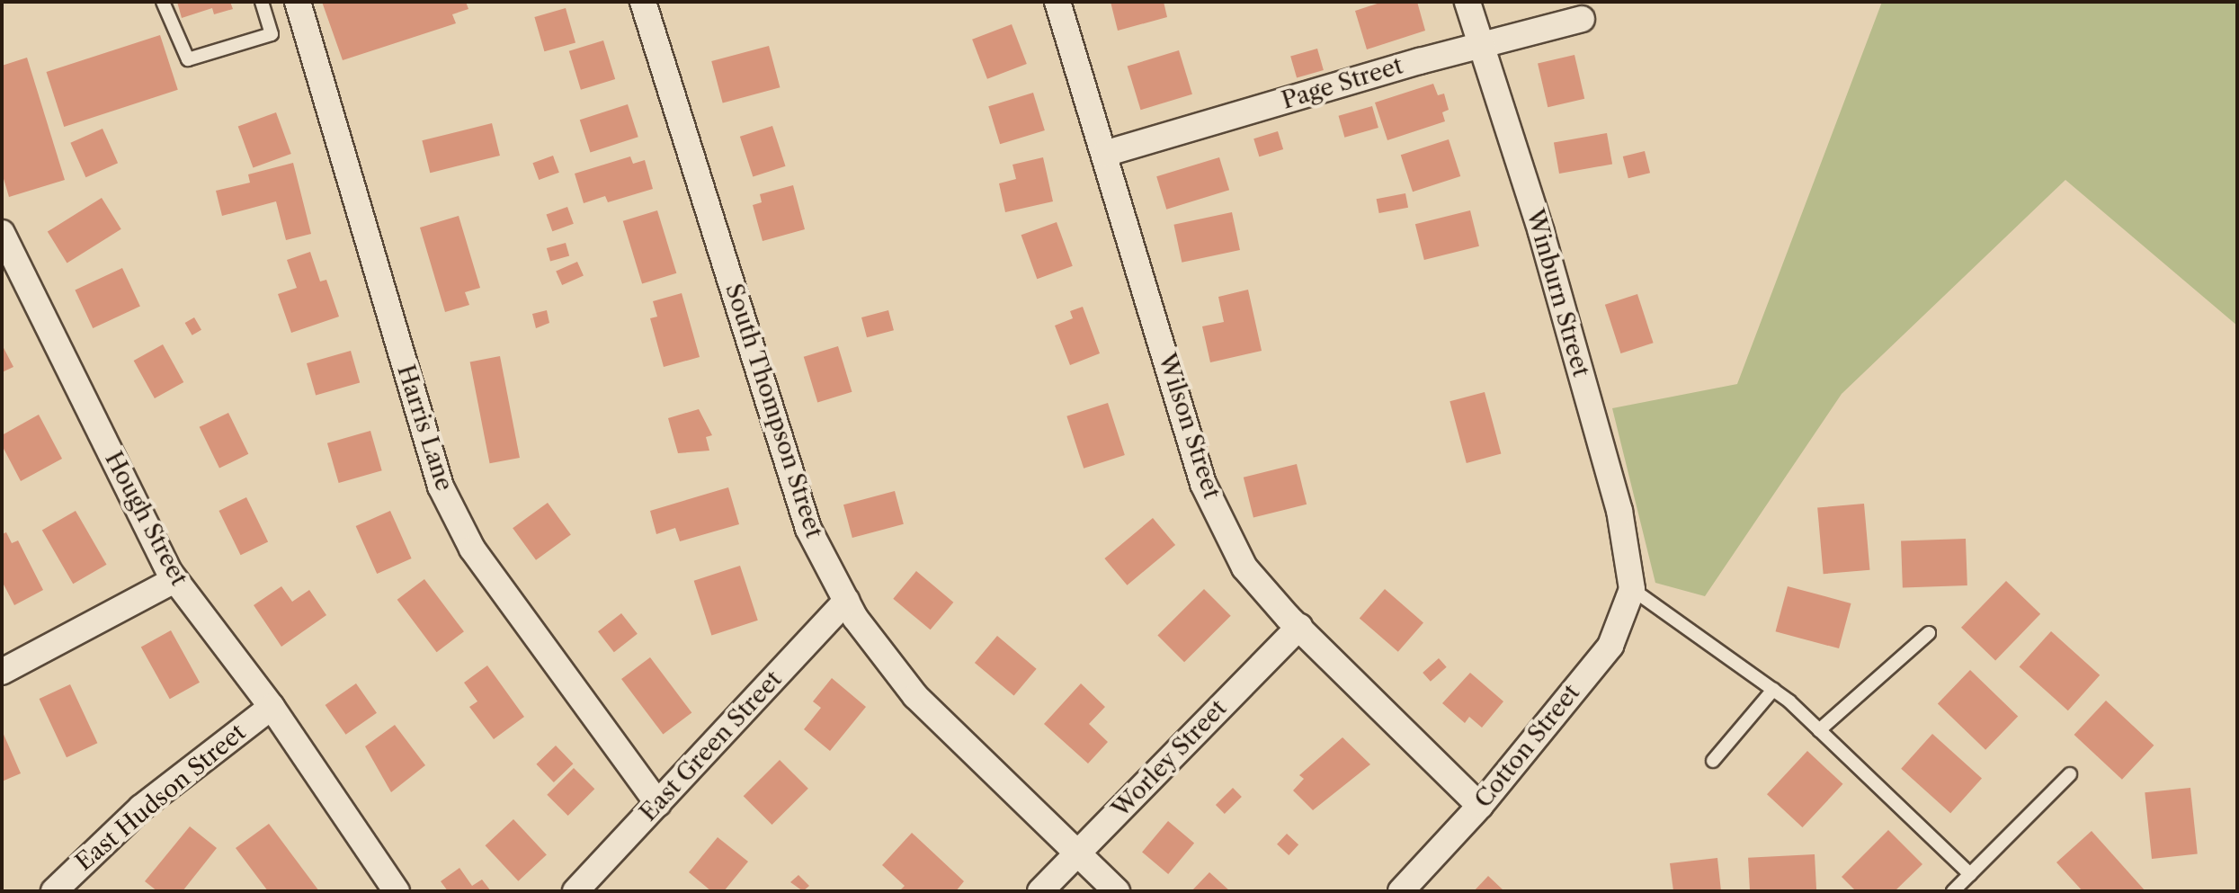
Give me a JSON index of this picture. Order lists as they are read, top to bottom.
{
  "streets": {
    "street": [
      "Page Street",
      "Winburn Street",
      "South Thompson Street",
      "Wilson Street",
      "Harris Lane",
      "Hough Street",
      "East Green Street",
      "Cotton Street",
      "Worley Street",
      "East Hudson Street"
    ]
  },
  "crossings": [
    ["Page Street", "Winburn Street"],
    ["Page Street", "Wilson Street"],
    ["Winburn Street", "Cotton Street"],
    ["South Thompson Street", "East Green Street"],
    ["South Thompson Street", "Worley Street"],
    ["Wilson Street", "Cotton Street"],
    ["Wilson Street", "Worley Street"],
    ["Harris Lane", "East Green Street"],
    ["Hough Street", "East Hudson Street"]
  ]
}
